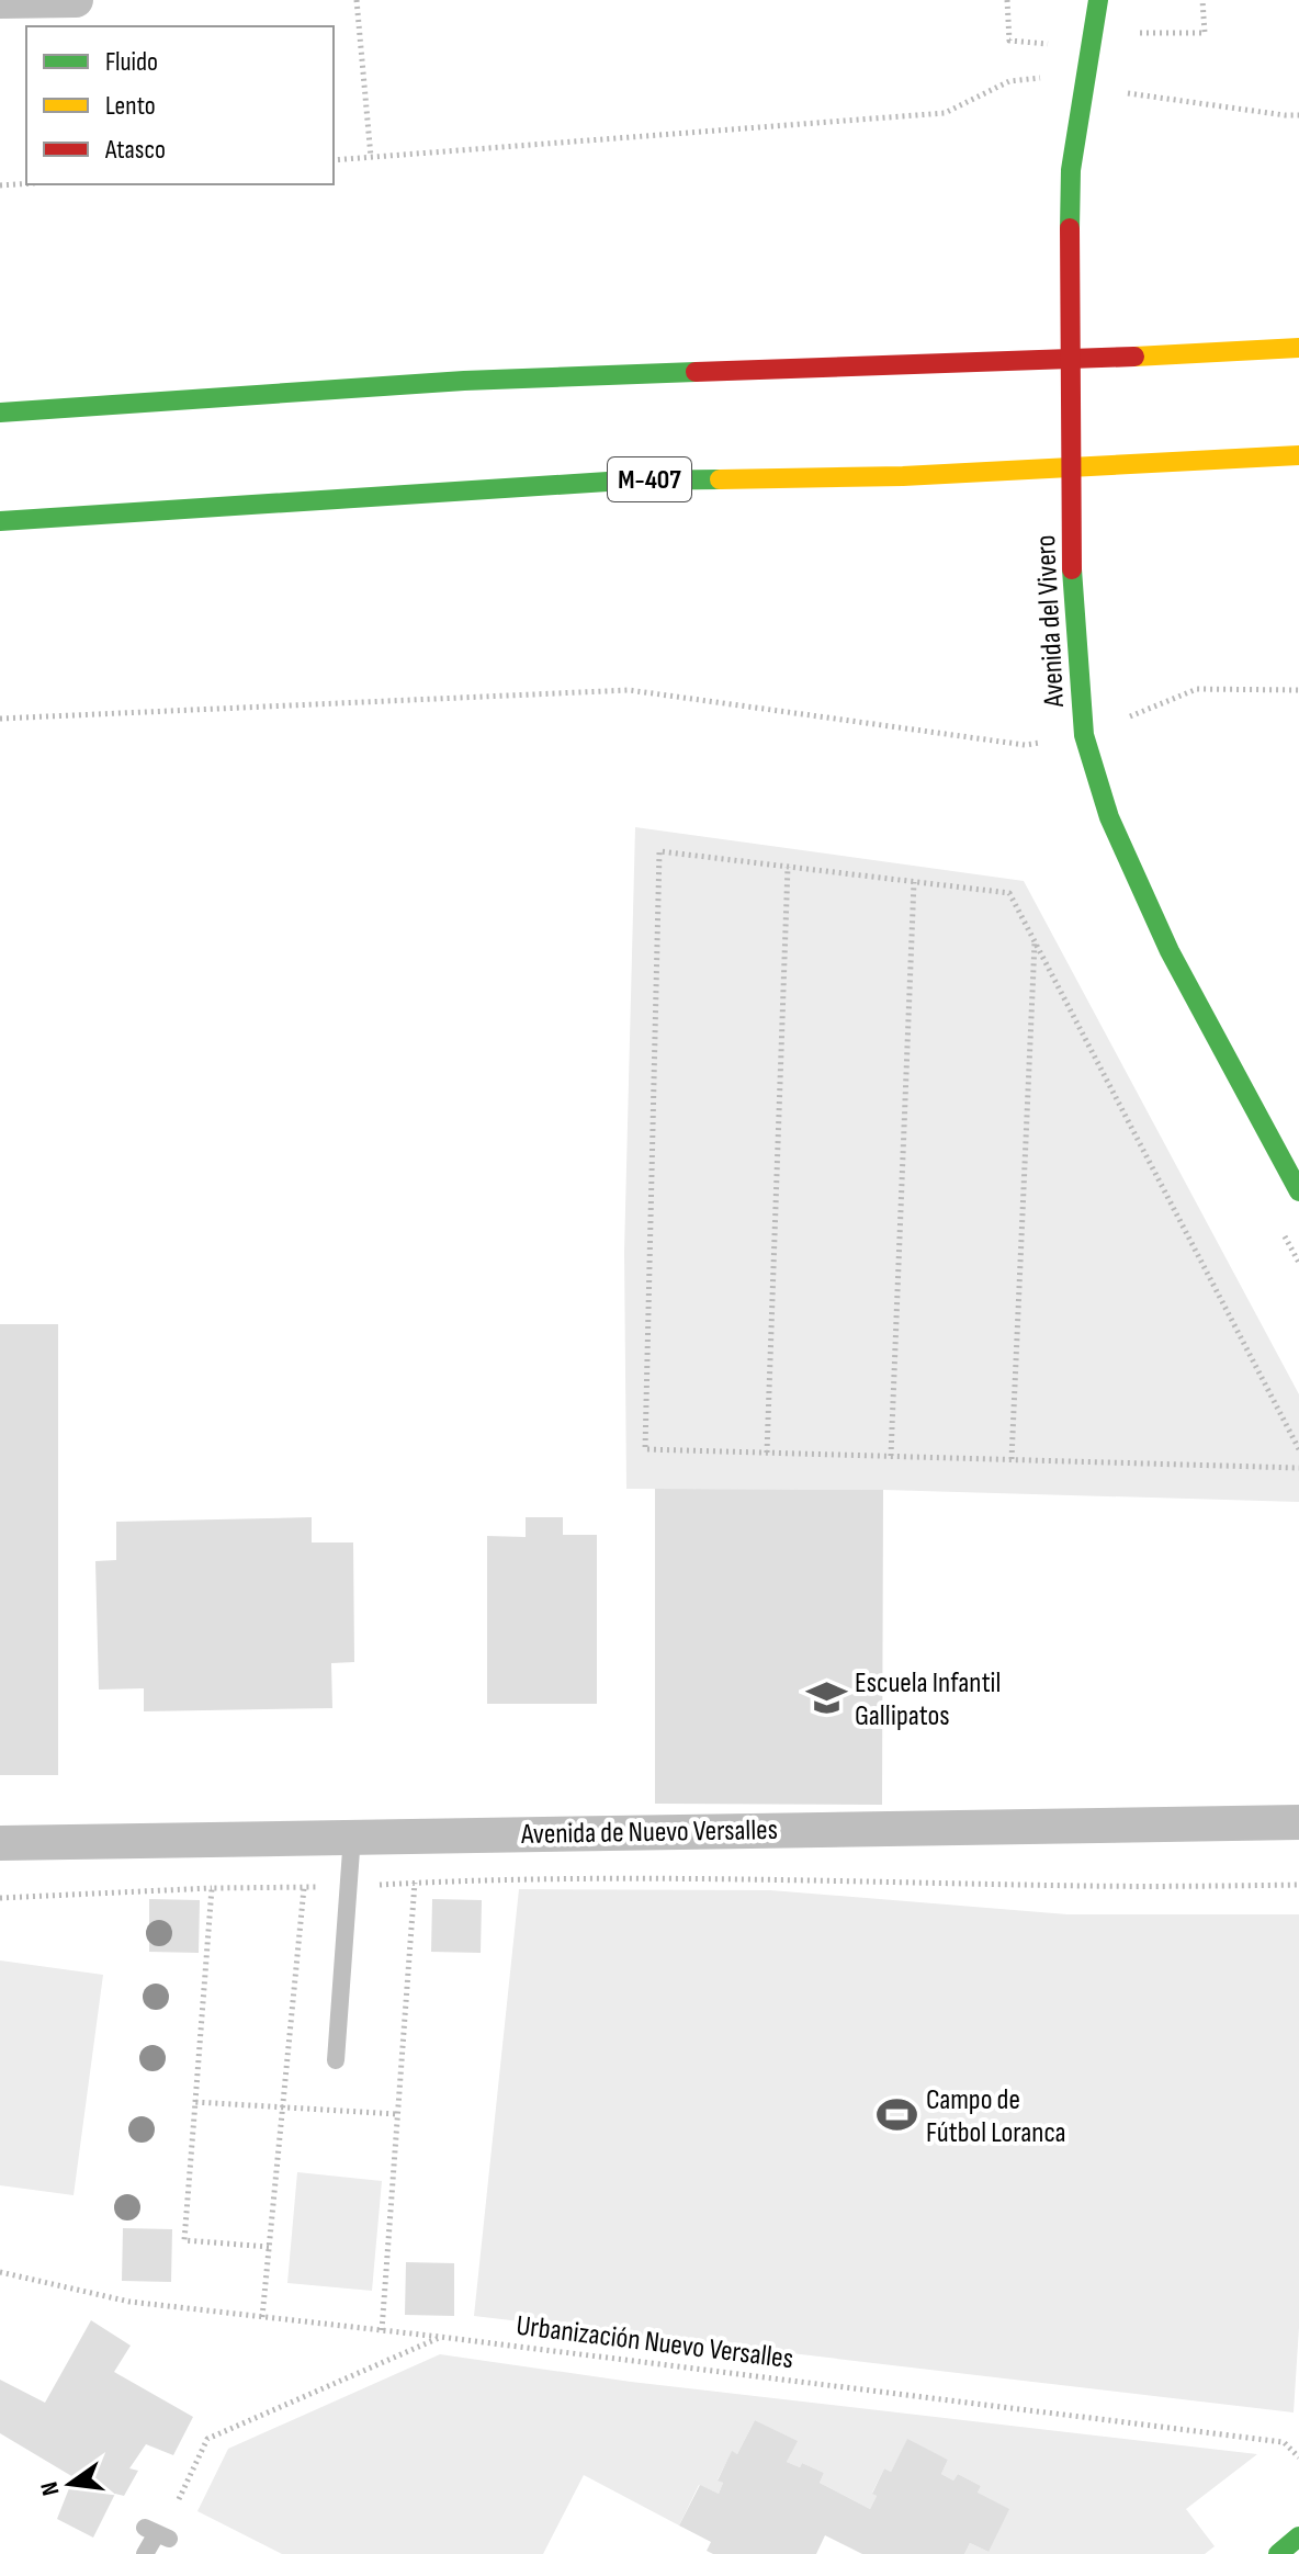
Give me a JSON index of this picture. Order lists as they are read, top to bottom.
{
  "streets": {
    "main road": ["M-407", "Avenida del Vivero"],
    "street": ["Avenida de Nuevo Versalles"],
    "path": ["Urbanización Nuevo Versalles"]
  },
  "places": {
    "school or university": ["Escuela Infantil Gallipatos"],
    "sports": ["Campo de Fútbol Loranca"]
  },
  "legend": ["Fluido", "Lento", "Atasco"],
  "north": "left"
}
